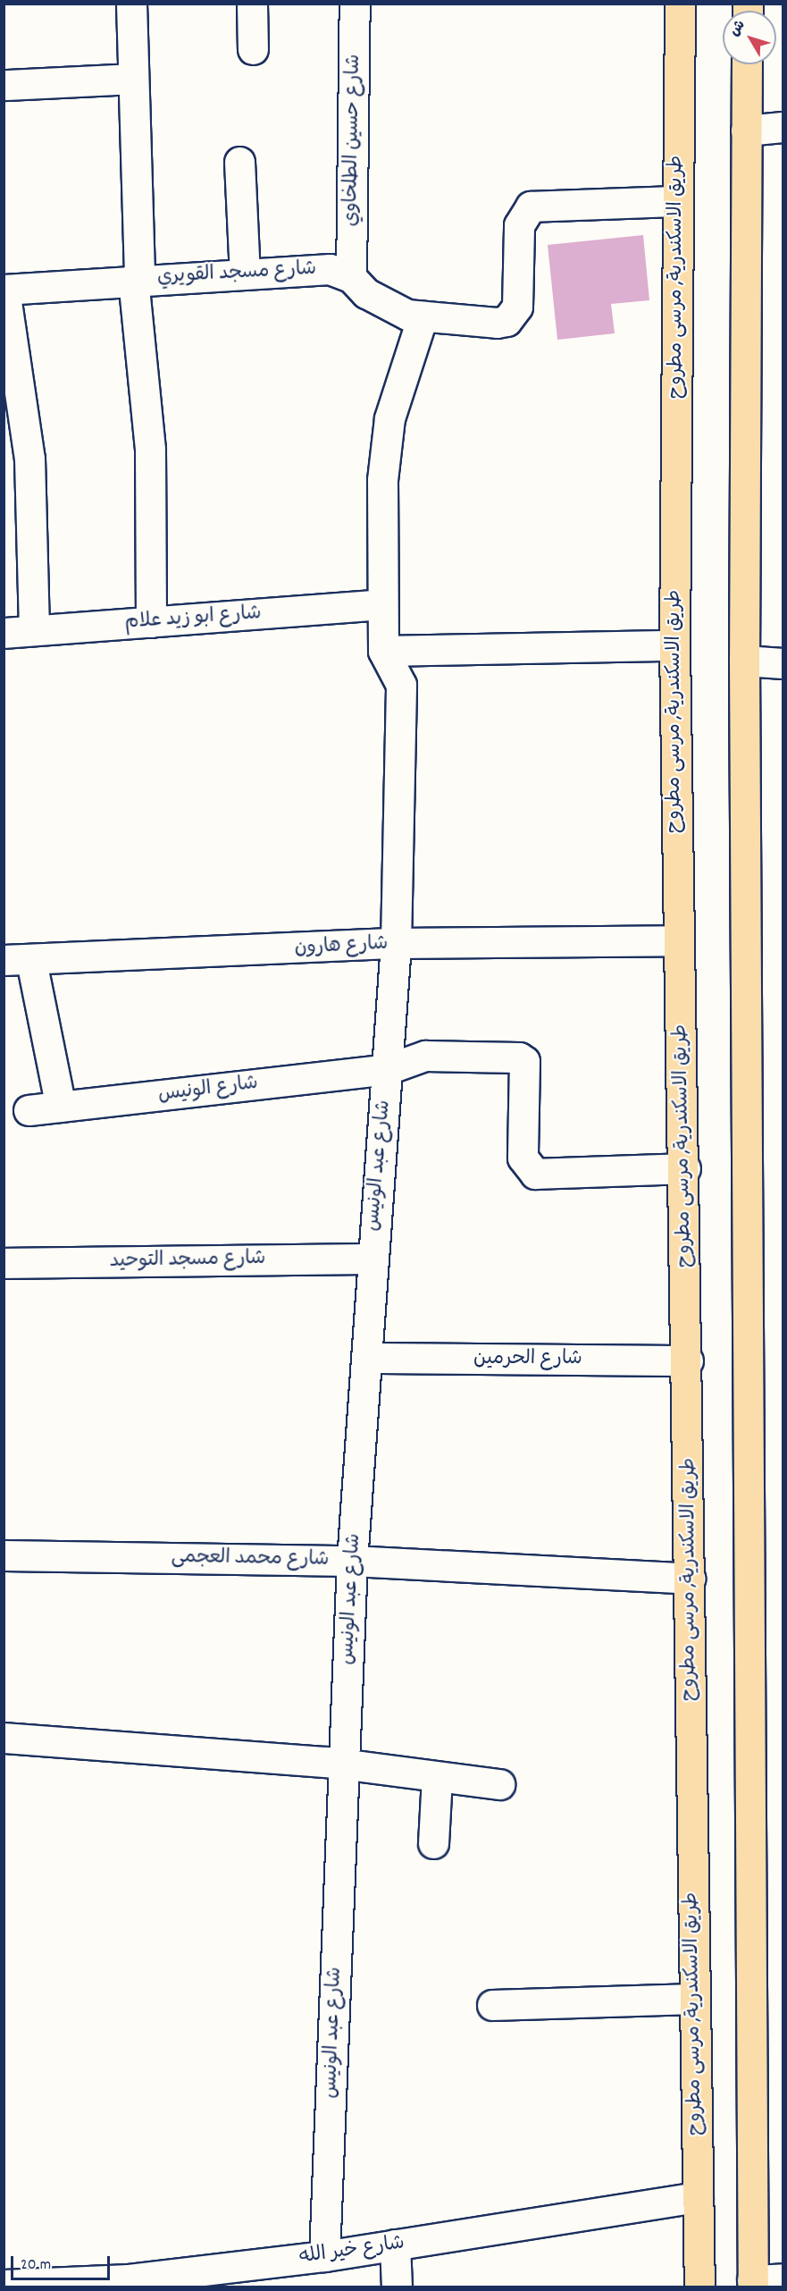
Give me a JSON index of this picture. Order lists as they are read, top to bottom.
{
  "streets": {
    "main road": ["طريق الاسكندرية, مرسى مطروح"],
    "street": [
      "شارع حسين الطلخاوي",
      "شارع مسجد القويري",
      "شارع ابو زيد علام",
      "شارع هارون",
      "شارع الونيس",
      "شارع عبد الونيس",
      "شارع مسجد التوحيد",
      "شارع الحرمين",
      "شارع محمد العجمى",
      "شارع خير الله"
    ]
  },
  "crossings": [
    ["شارع حسين الطلخاوي", "شارع مسجد القويري"],
    ["شارع مسجد القويري", "طريق الاسكندرية, مرسى مطروح"],
    ["طريق الاسكندرية, مرسى مطروح", "شارع هارون"],
    ["طريق الاسكندرية, مرسى مطروح", "شارع الونيس"],
    ["طريق الاسكندرية, مرسى مطروح", "شارع الحرمين"],
    ["طريق الاسكندرية, مرسى مطروح", "شارع محمد العجمى"],
    ["طريق الاسكندرية, مرسى مطروح", "شارع خير الله"],
    ["شارع هارون", "شارع عبد الونيس"],
    ["شارع الونيس", "شارع عبد الونيس"],
    ["شارع عبد الونيس", "شارع مسجد التوحيد"],
    ["شارع عبد الونيس", "شارع الحرمين"],
    ["شارع عبد الونيس", "شارع محمد العجمى"],
    ["شارع عبد الونيس", "شارع خير الله"]
  ],
  "scale_bar": "20 m",
  "north": "top left"
}
